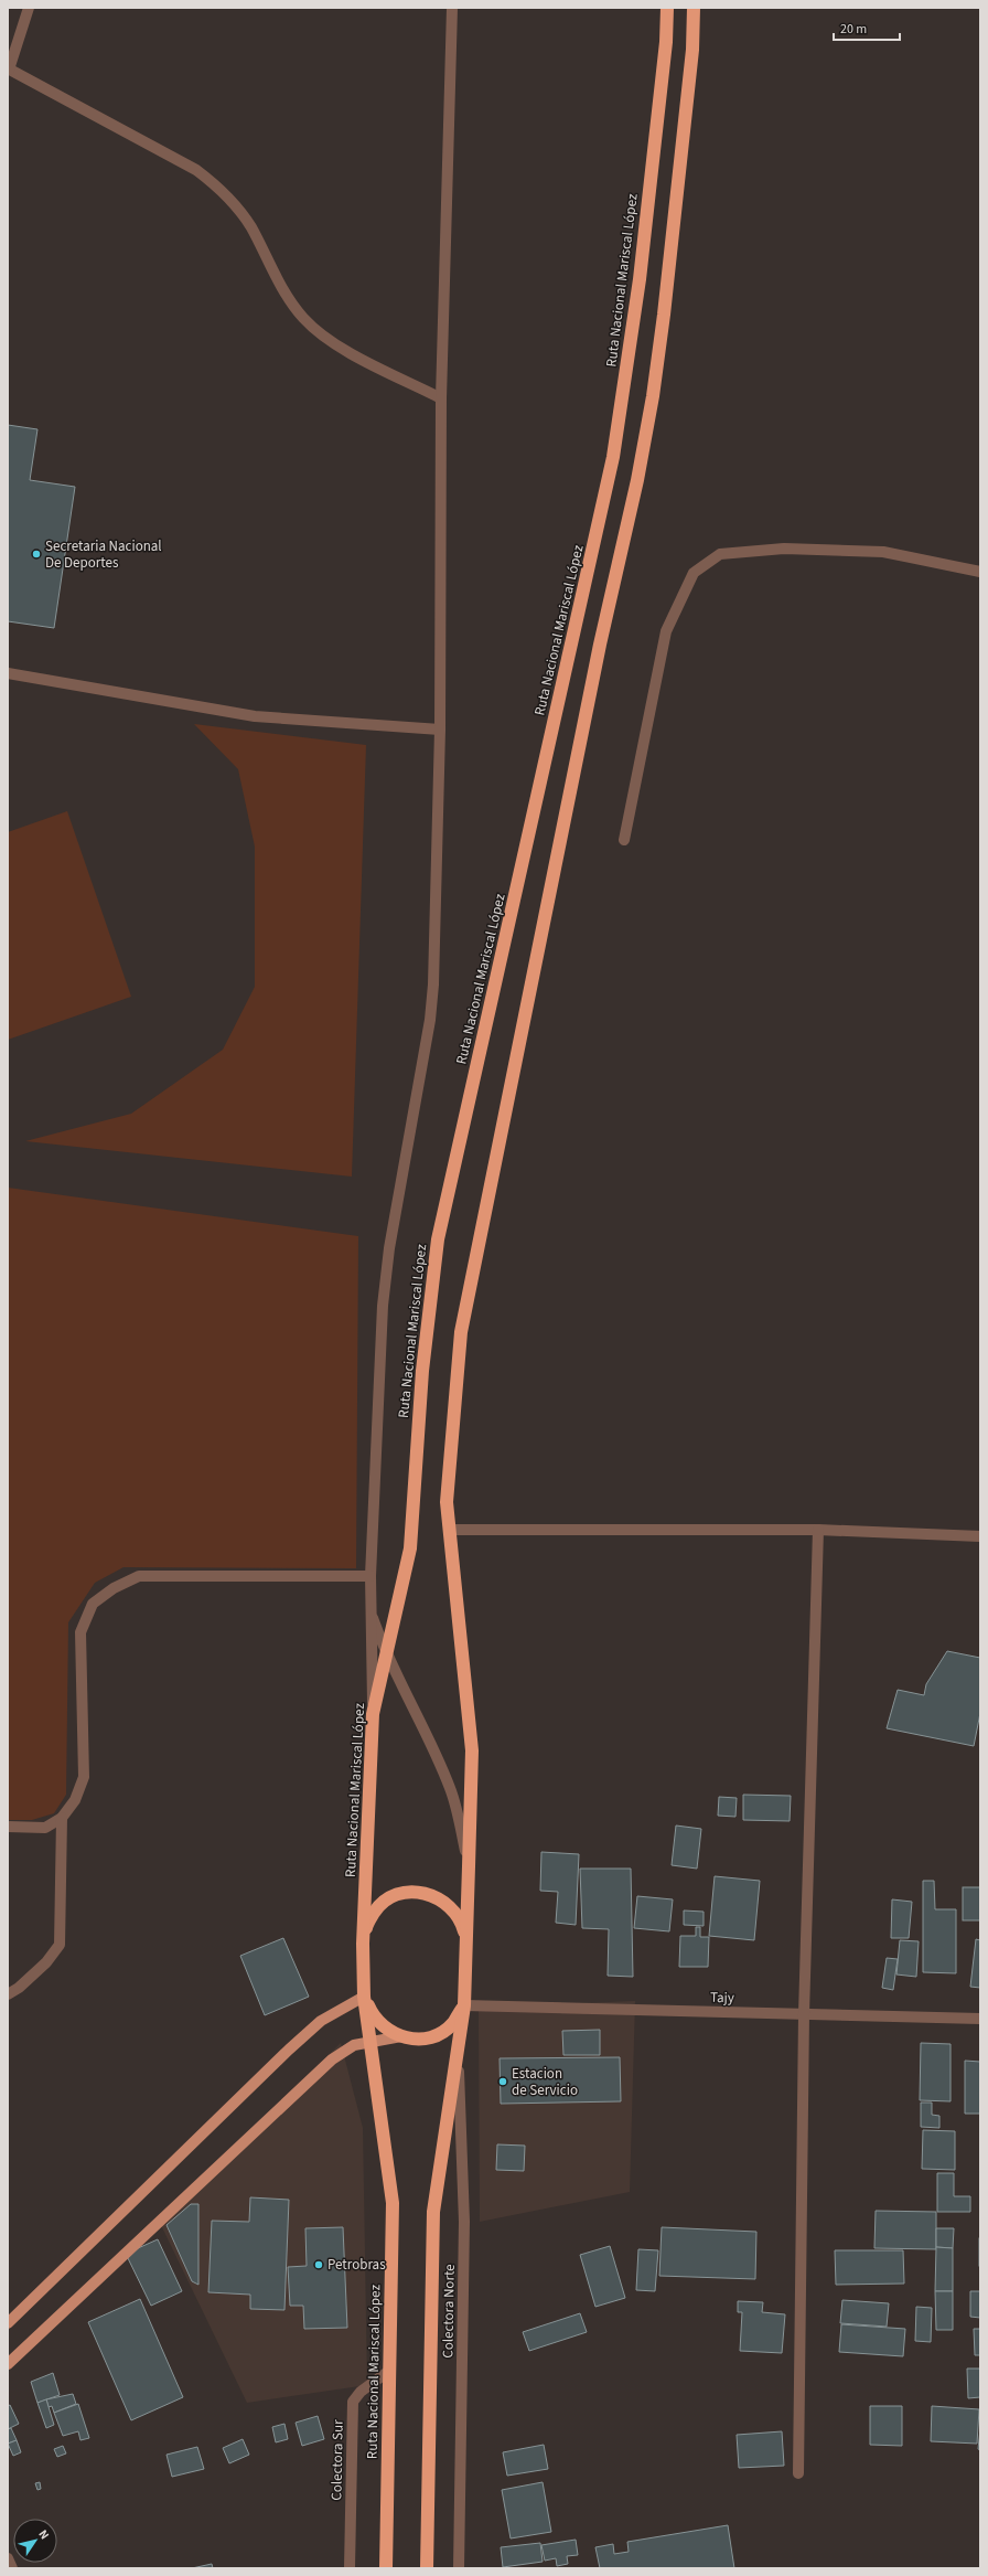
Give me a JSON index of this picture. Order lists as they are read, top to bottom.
{
  "streets": {
    "highway": ["Ruta Nacional Mariscal López"],
    "street": ["Tajy", "Colectora Norte", "Colectora Sur"]
  },
  "crossings": [
    ["Ruta Nacional Mariscal López", "Tajy"],
    ["Ruta Nacional Mariscal López", "Colectora Sur"]
  ],
  "places": ["Secretaria Nacional De Deportes", "Estacion de Servicio", "Petrobras"],
  "scale_bar": "20 m",
  "north": "top right"
}
